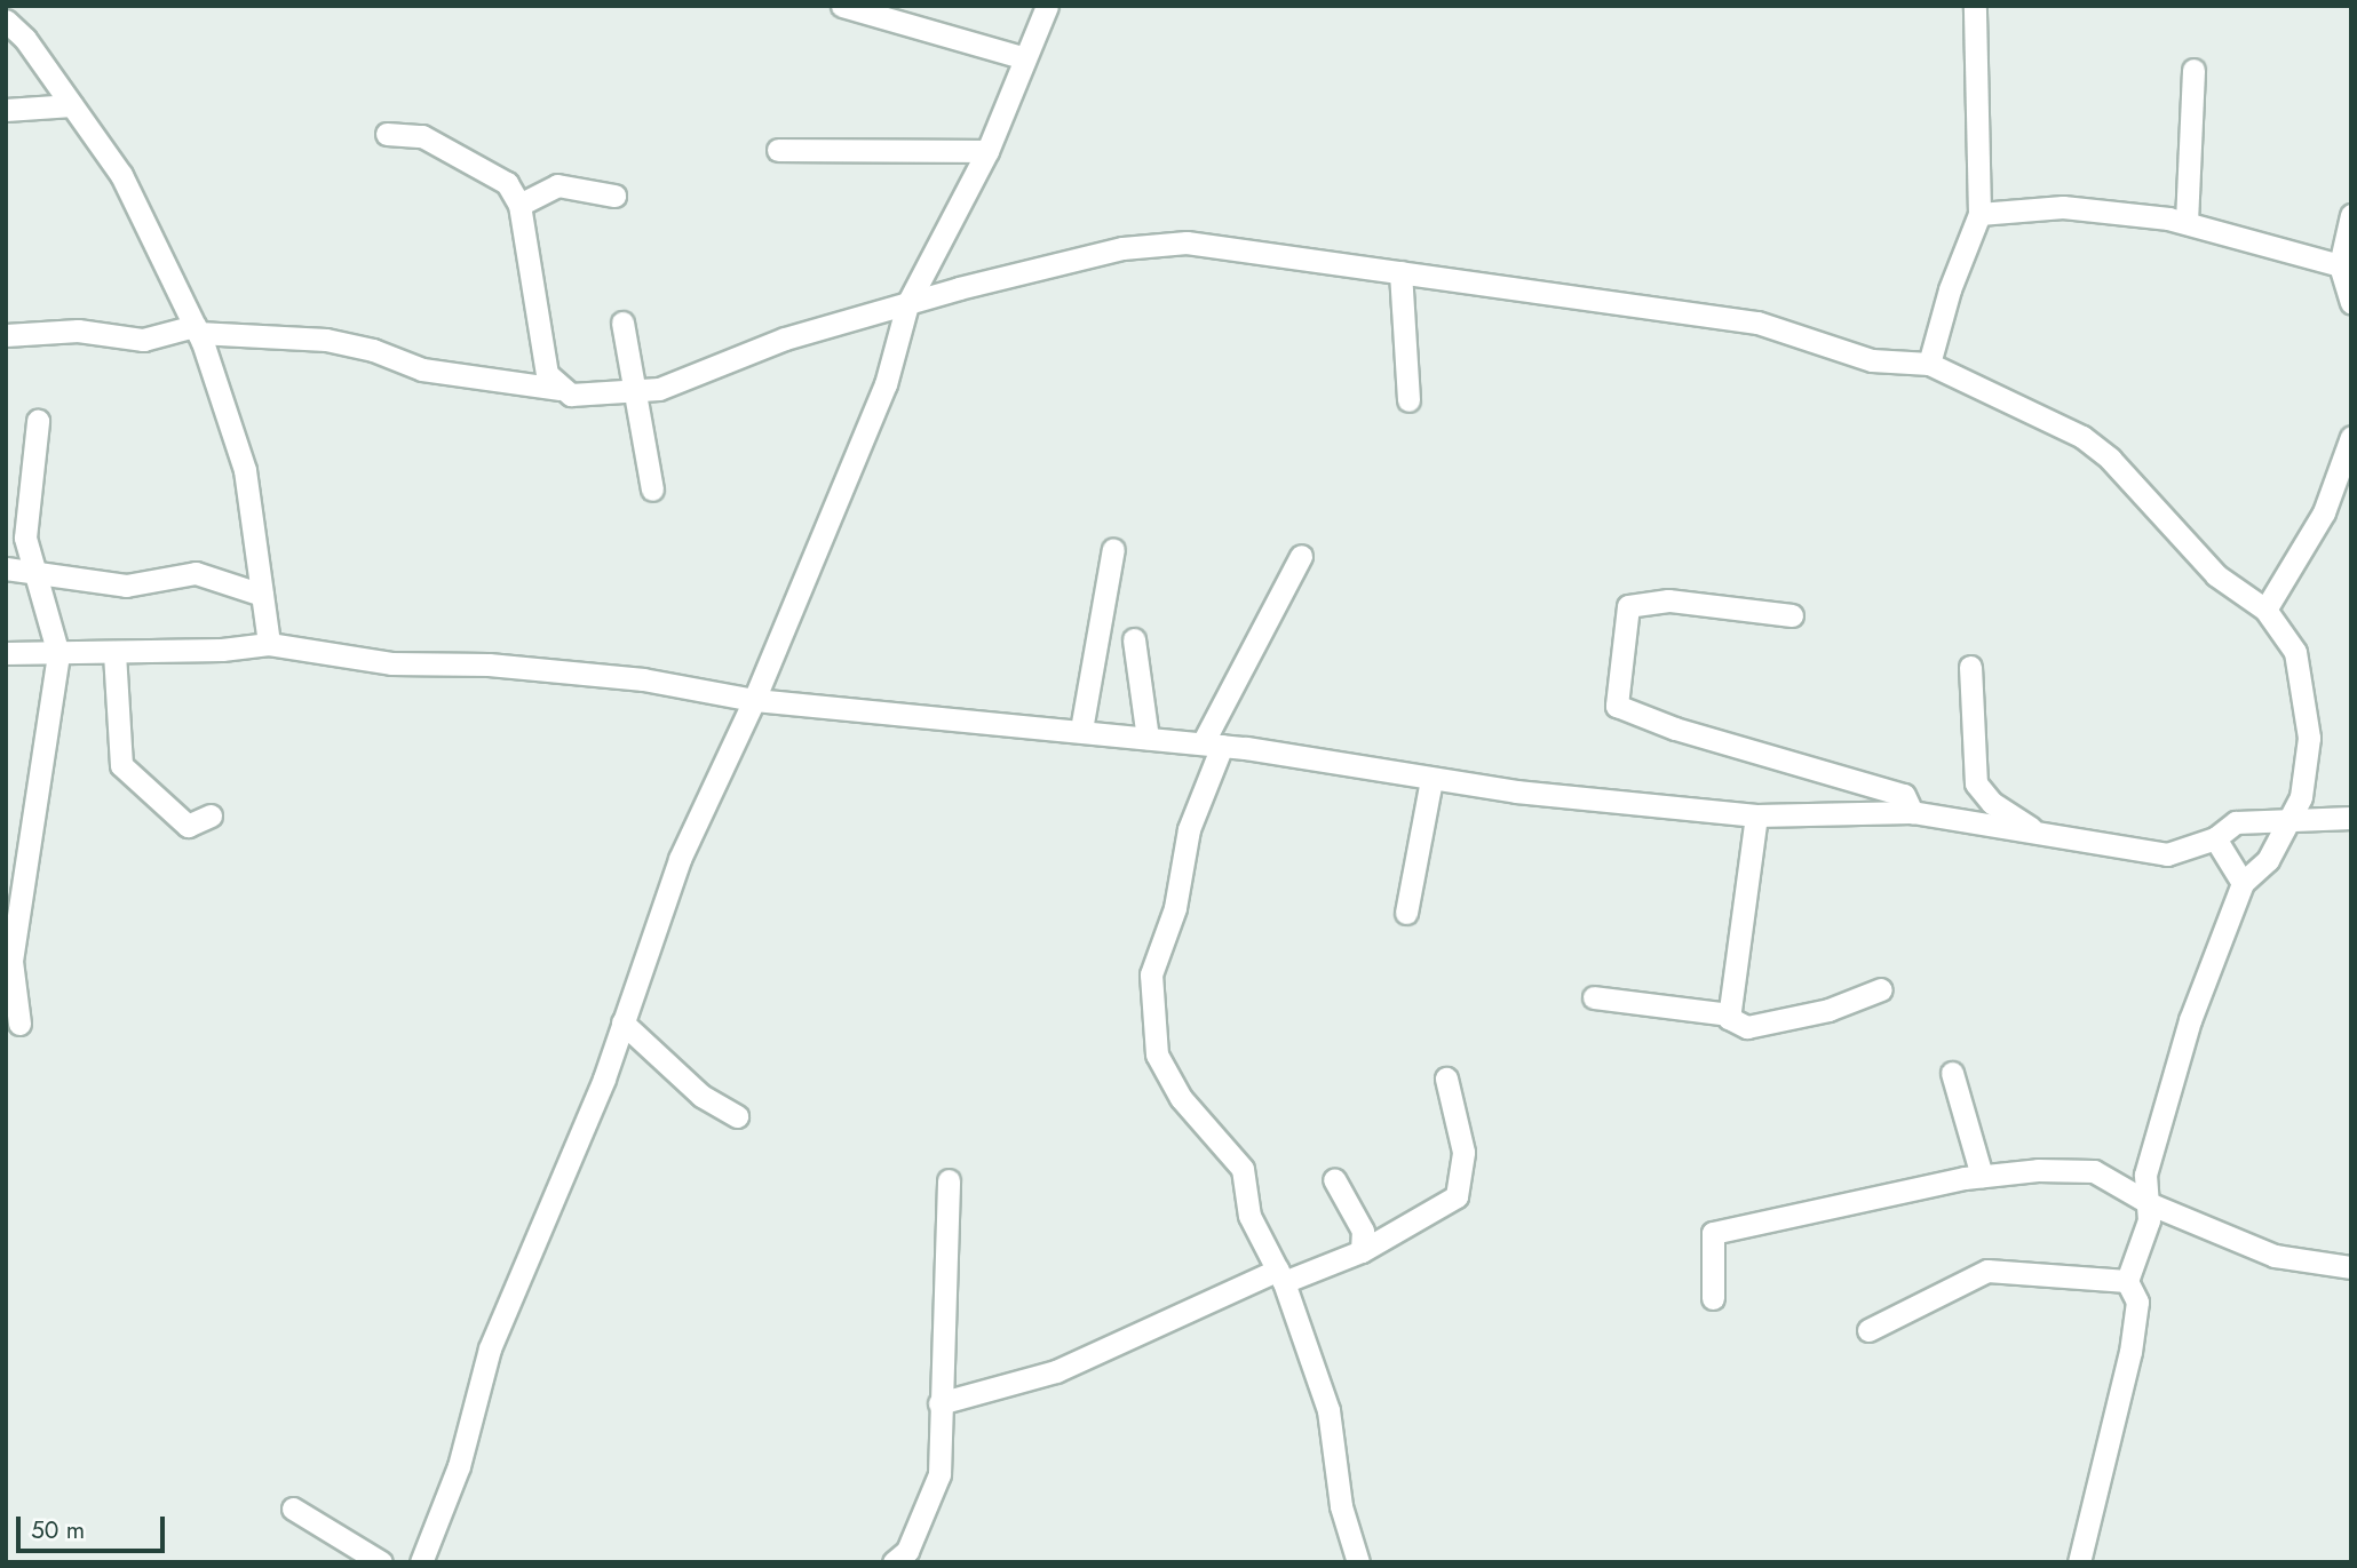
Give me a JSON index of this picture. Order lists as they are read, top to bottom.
{
  "scale_bar": "50 m"
}
